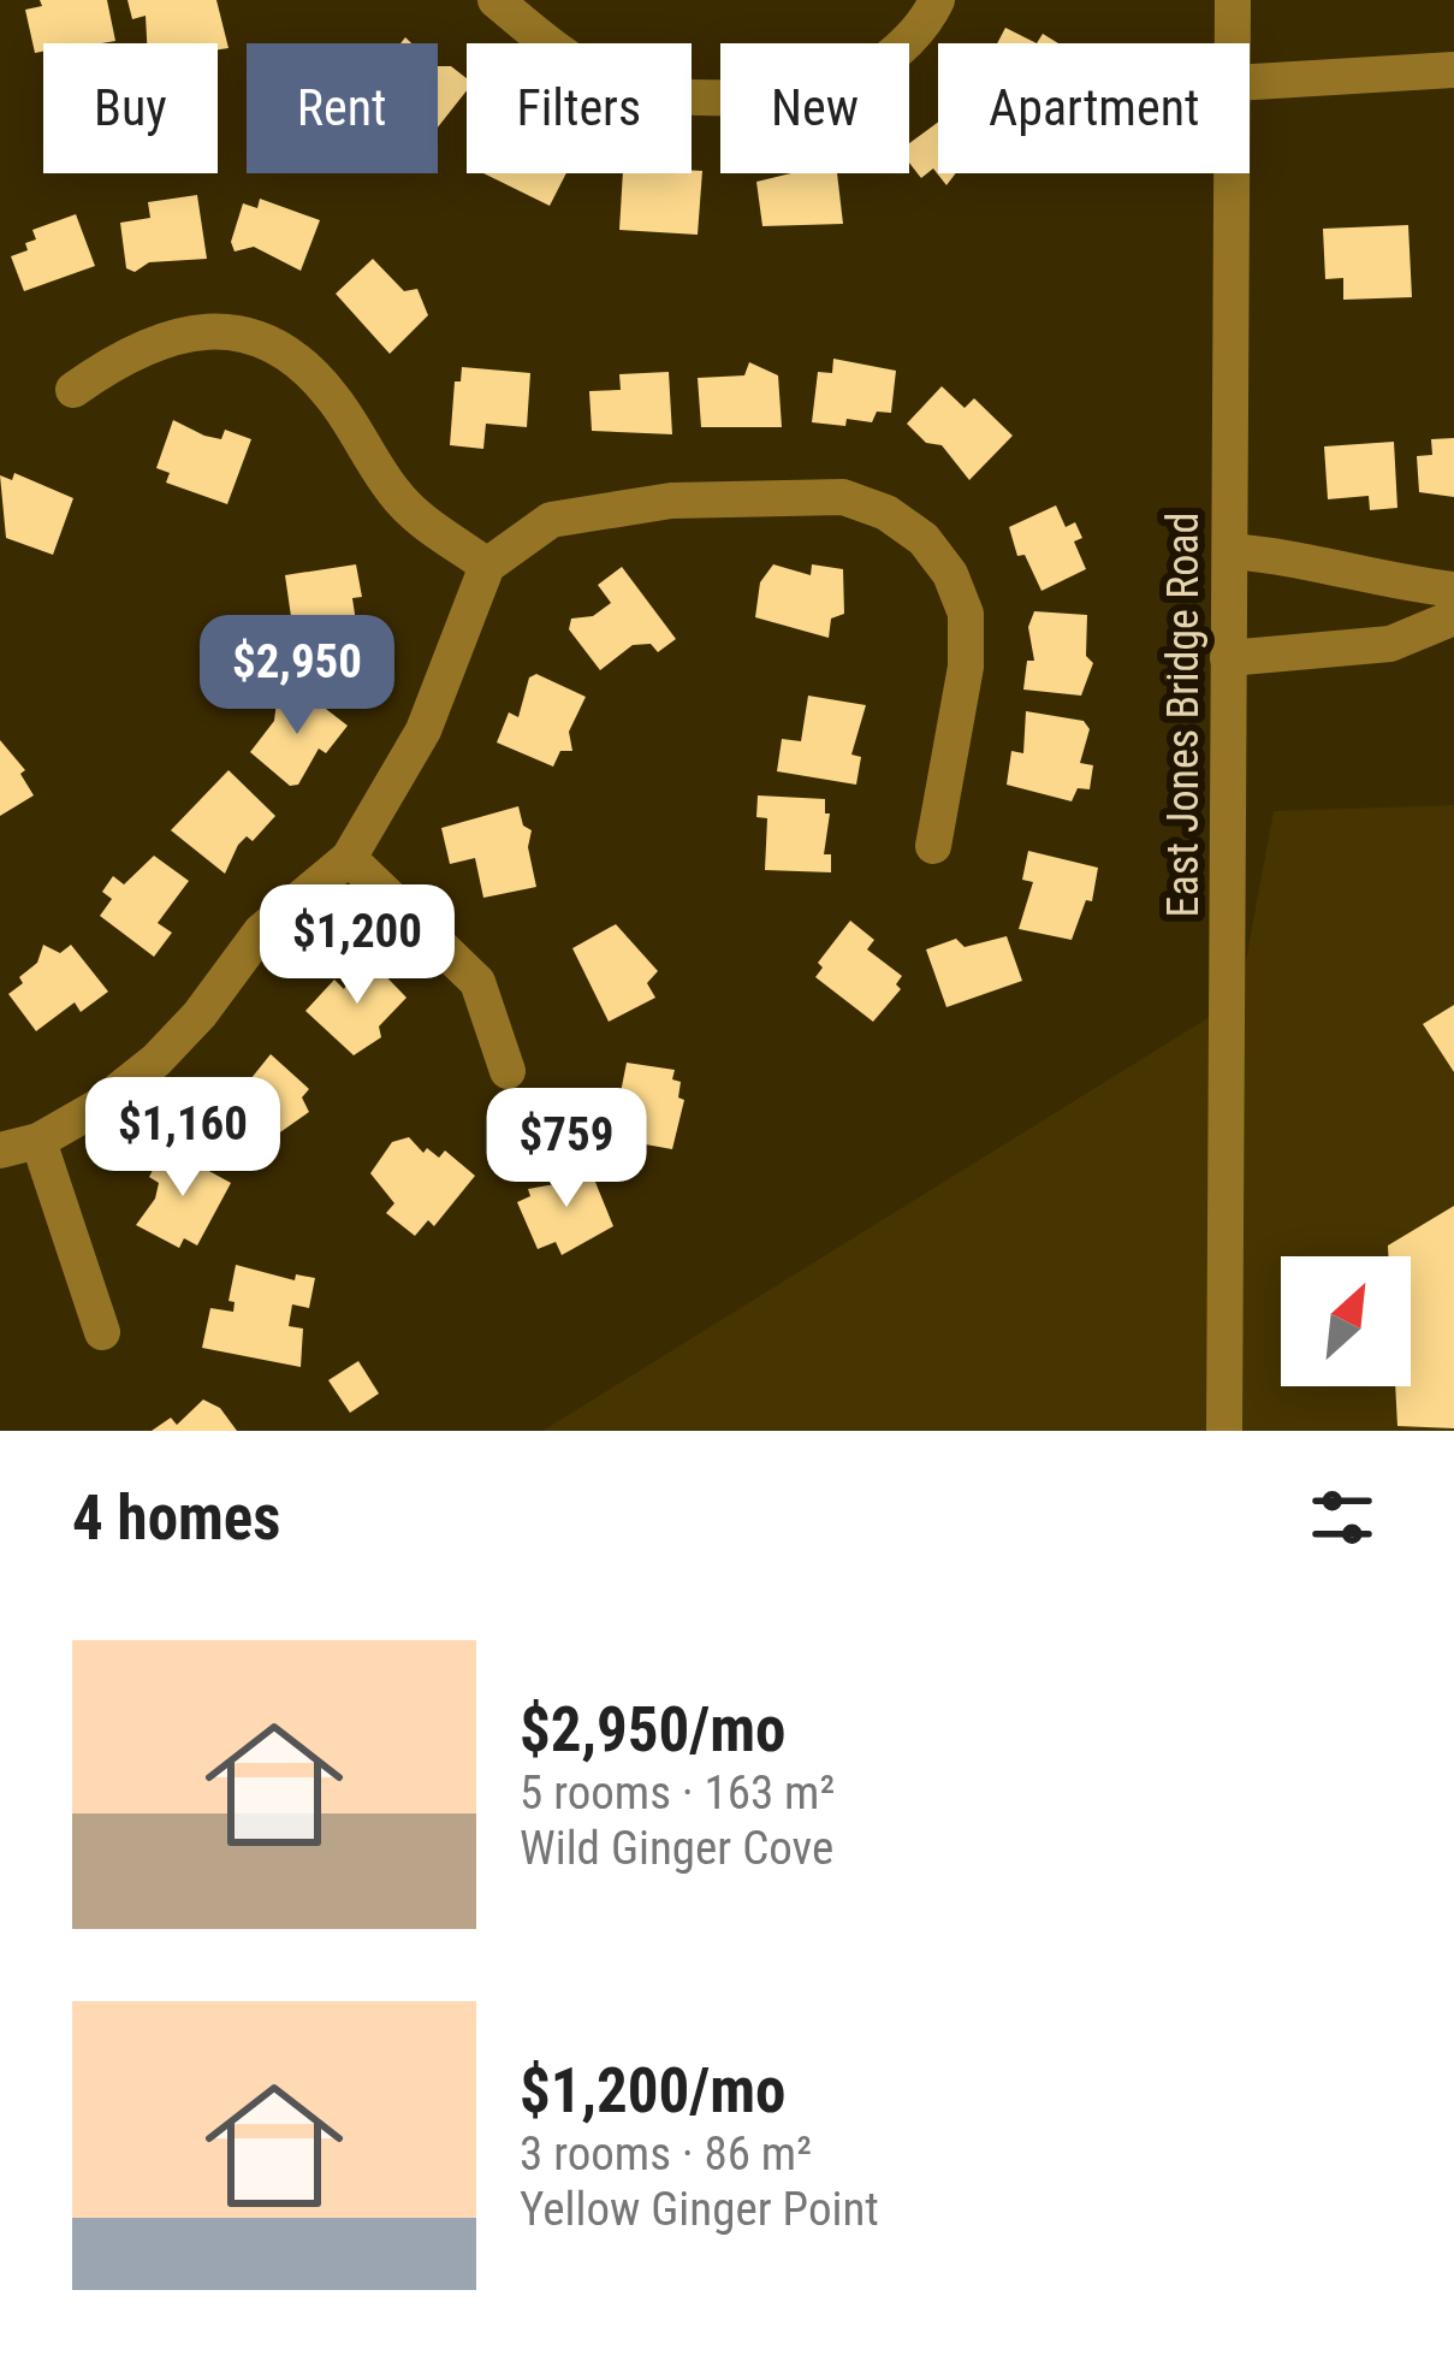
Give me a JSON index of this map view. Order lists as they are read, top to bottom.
{
  "streets": {
    "street": ["East Jones Bridge Road"]
  },
  "north": "top right",
  "page": {
    "chip": [
      "Buy",
      "Rent",
      "Filters",
      "New",
      "Apartment"
    ],
    "price": [
      "$2,950",
      "$1,200",
      "$1,160",
      "$759"
    ],
    "heading": "4 homes",
    "list": [
      {
        "name": "$2,950/mo",
        "note": "5 rooms · 163 m² · Wild Ginger Cove"
      },
      {
        "name": "$1,200/mo",
        "note": "3 rooms · 86 m² · Yellow Ginger Point"
      }
    ]
  }
}
